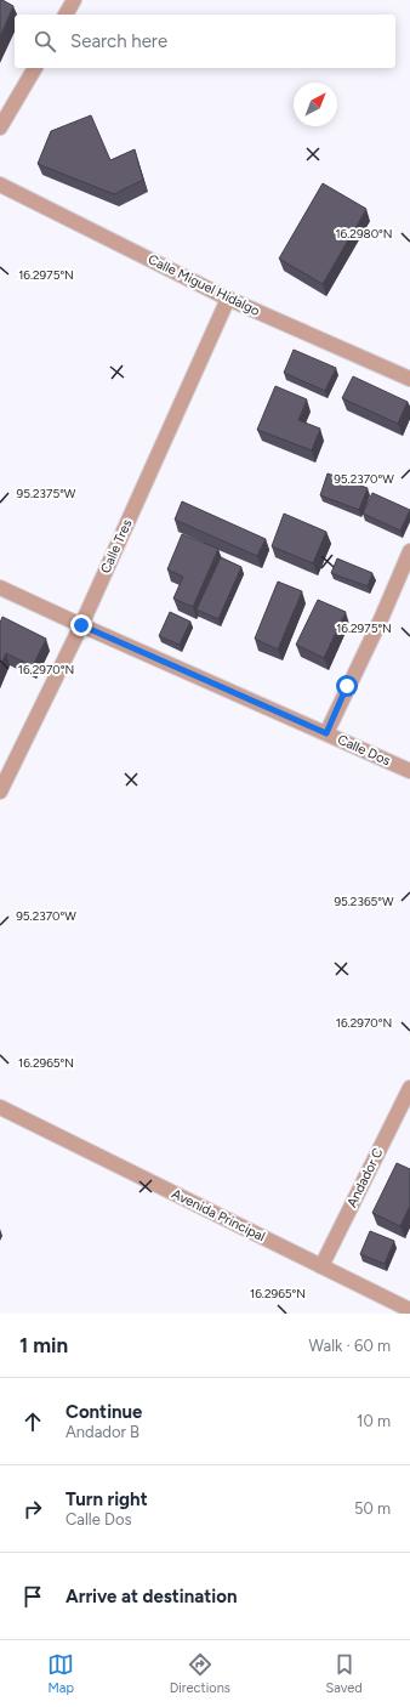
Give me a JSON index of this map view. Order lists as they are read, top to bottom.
{
  "streets": {
    "street": [
      "Calle Miguel Hidalgo",
      "Calle Tres",
      "Calle Dos",
      "Andador C",
      "Avenida Principal"
    ]
  },
  "crossings": [
    ["Calle Miguel Hidalgo", "Calle Tres"],
    ["Calle Tres", "Calle Dos"],
    ["Andador C", "Avenida Principal"]
  ],
  "north": "top right",
  "page": {
    "search": "Search here",
    "heading": ["1 min", "Walk · 60 m"],
    "list": [
      ["Continue", "Andador B", "10 m"],
      ["Turn right", "Calle Dos", "50 m"],
      "Arrive at destination"
    ],
    "nav": ["Map", "Directions", "Saved"]
  },
  "coordinates": [
    "16.2980°N",
    "16.2975°N",
    "95.2370°W",
    "95.2375°W",
    "16.2970°N",
    "95.2365°W",
    "16.2965°N"
  ]
}
